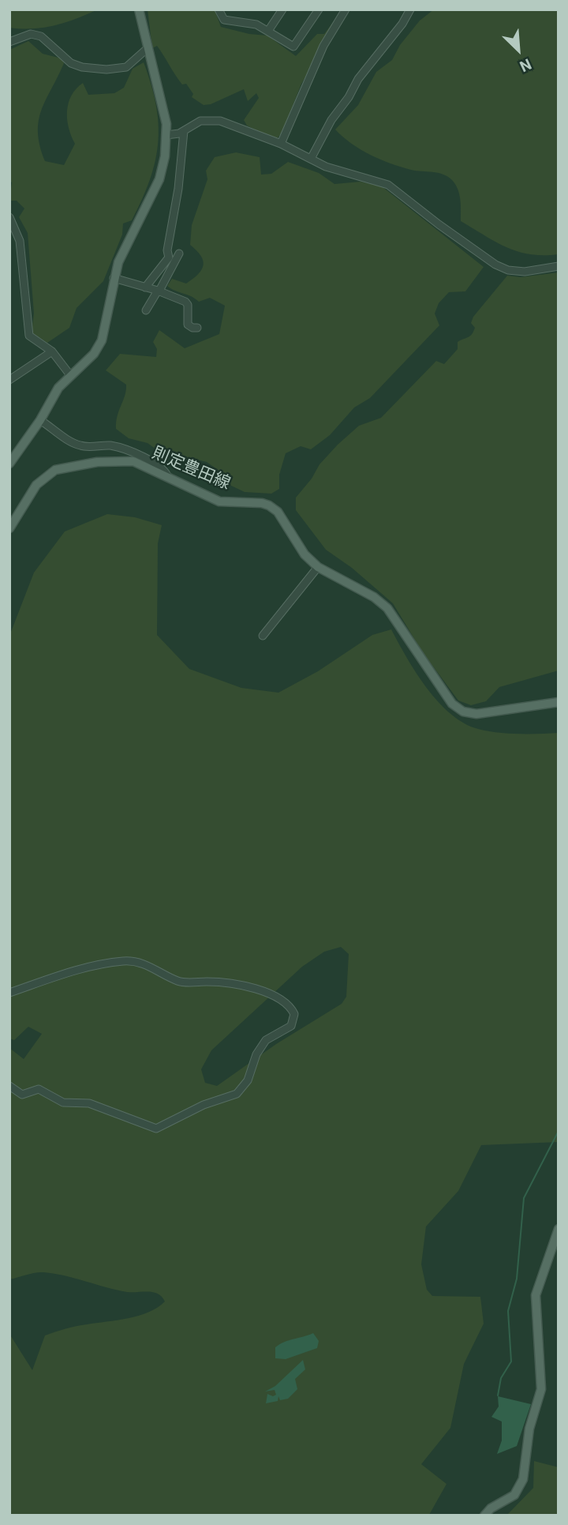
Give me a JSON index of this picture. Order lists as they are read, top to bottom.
{
  "streets": {
    "main road": ["則定豊田線"]
  },
  "north": "bottom right"
}
